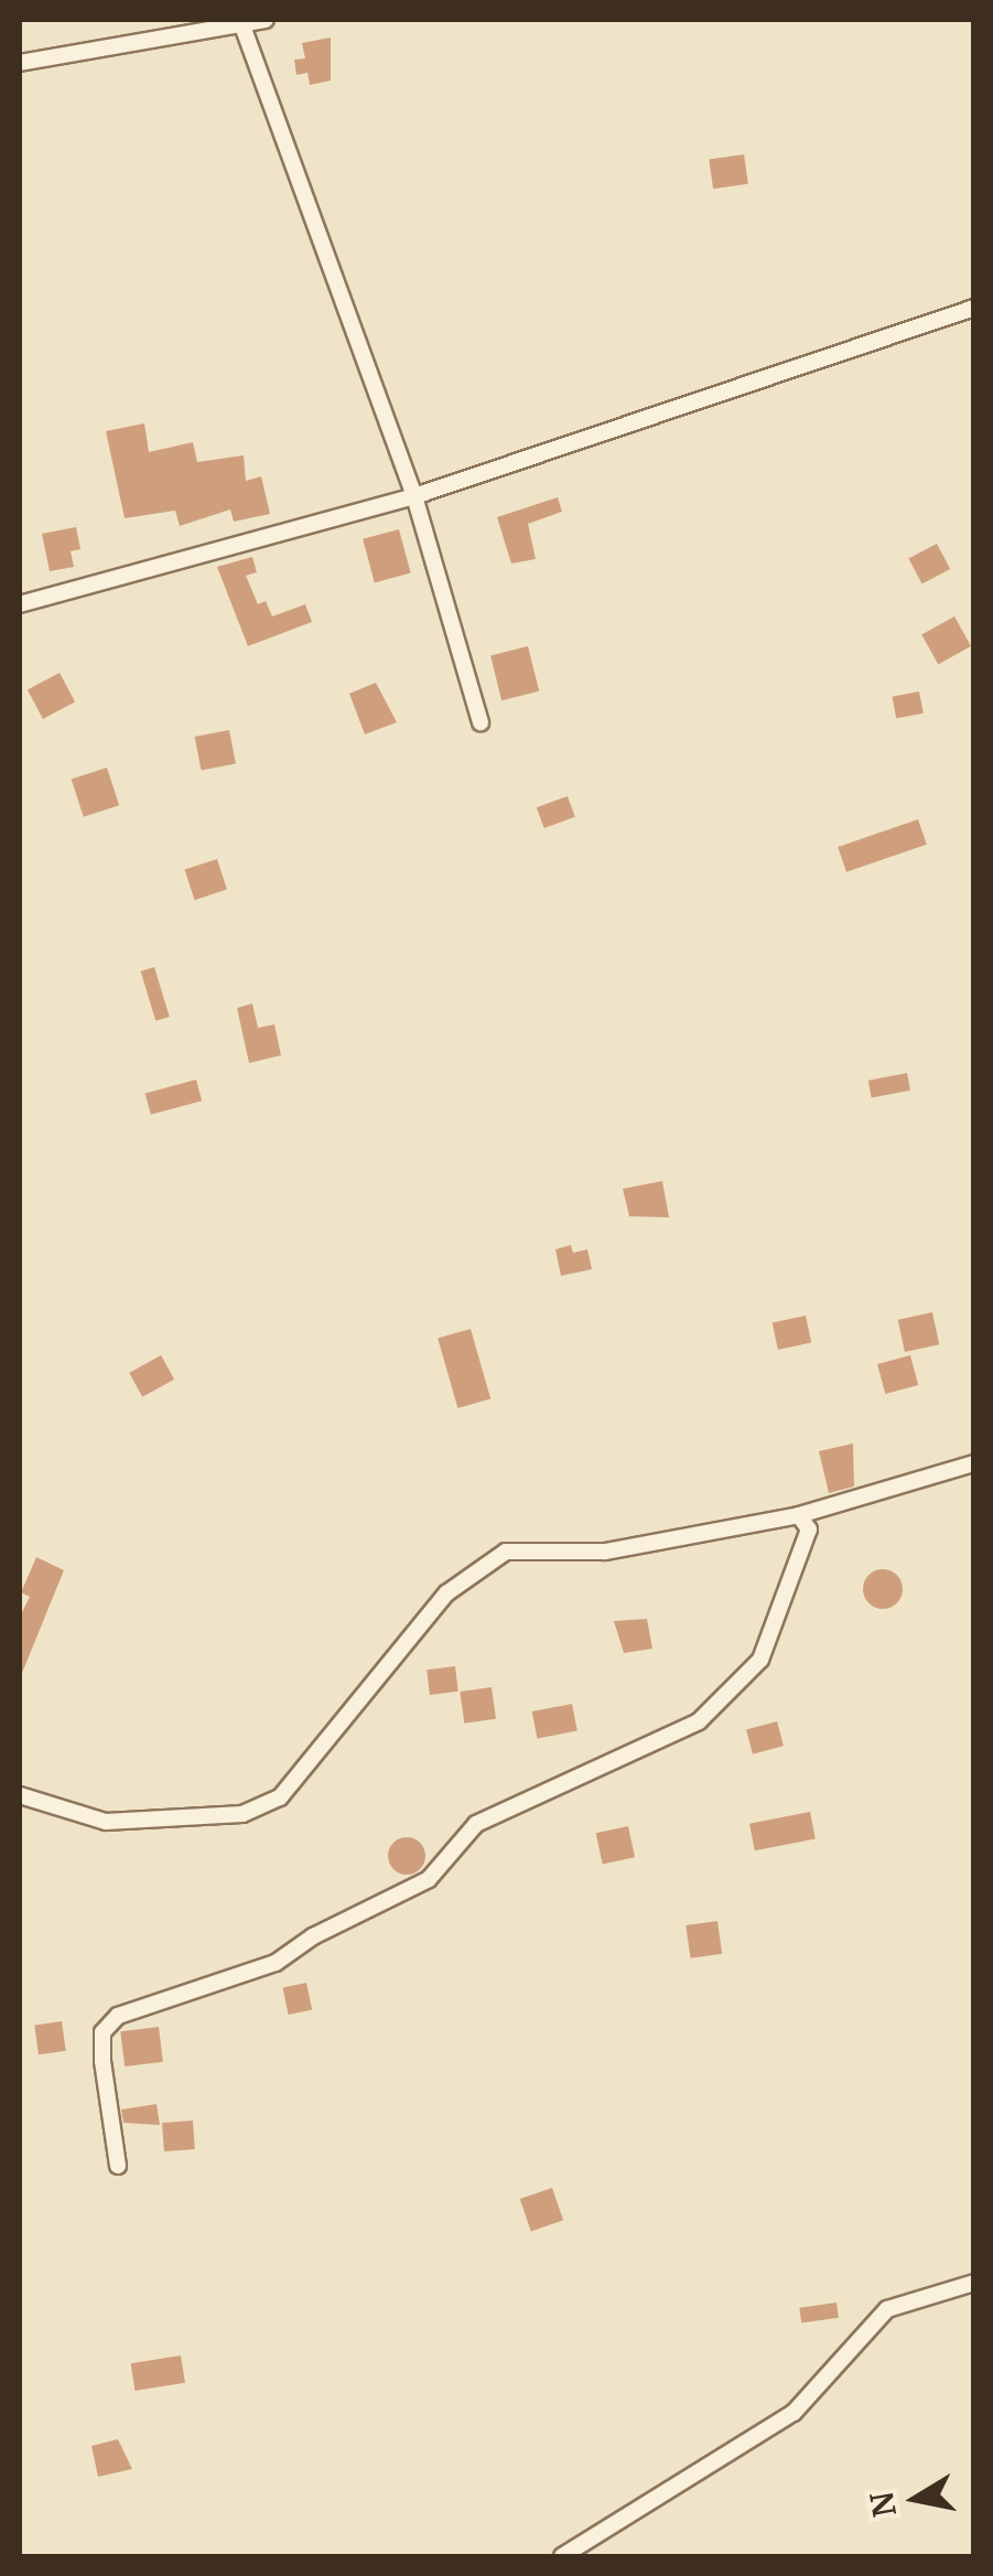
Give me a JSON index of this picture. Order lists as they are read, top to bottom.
{
  "north": "left"
}
